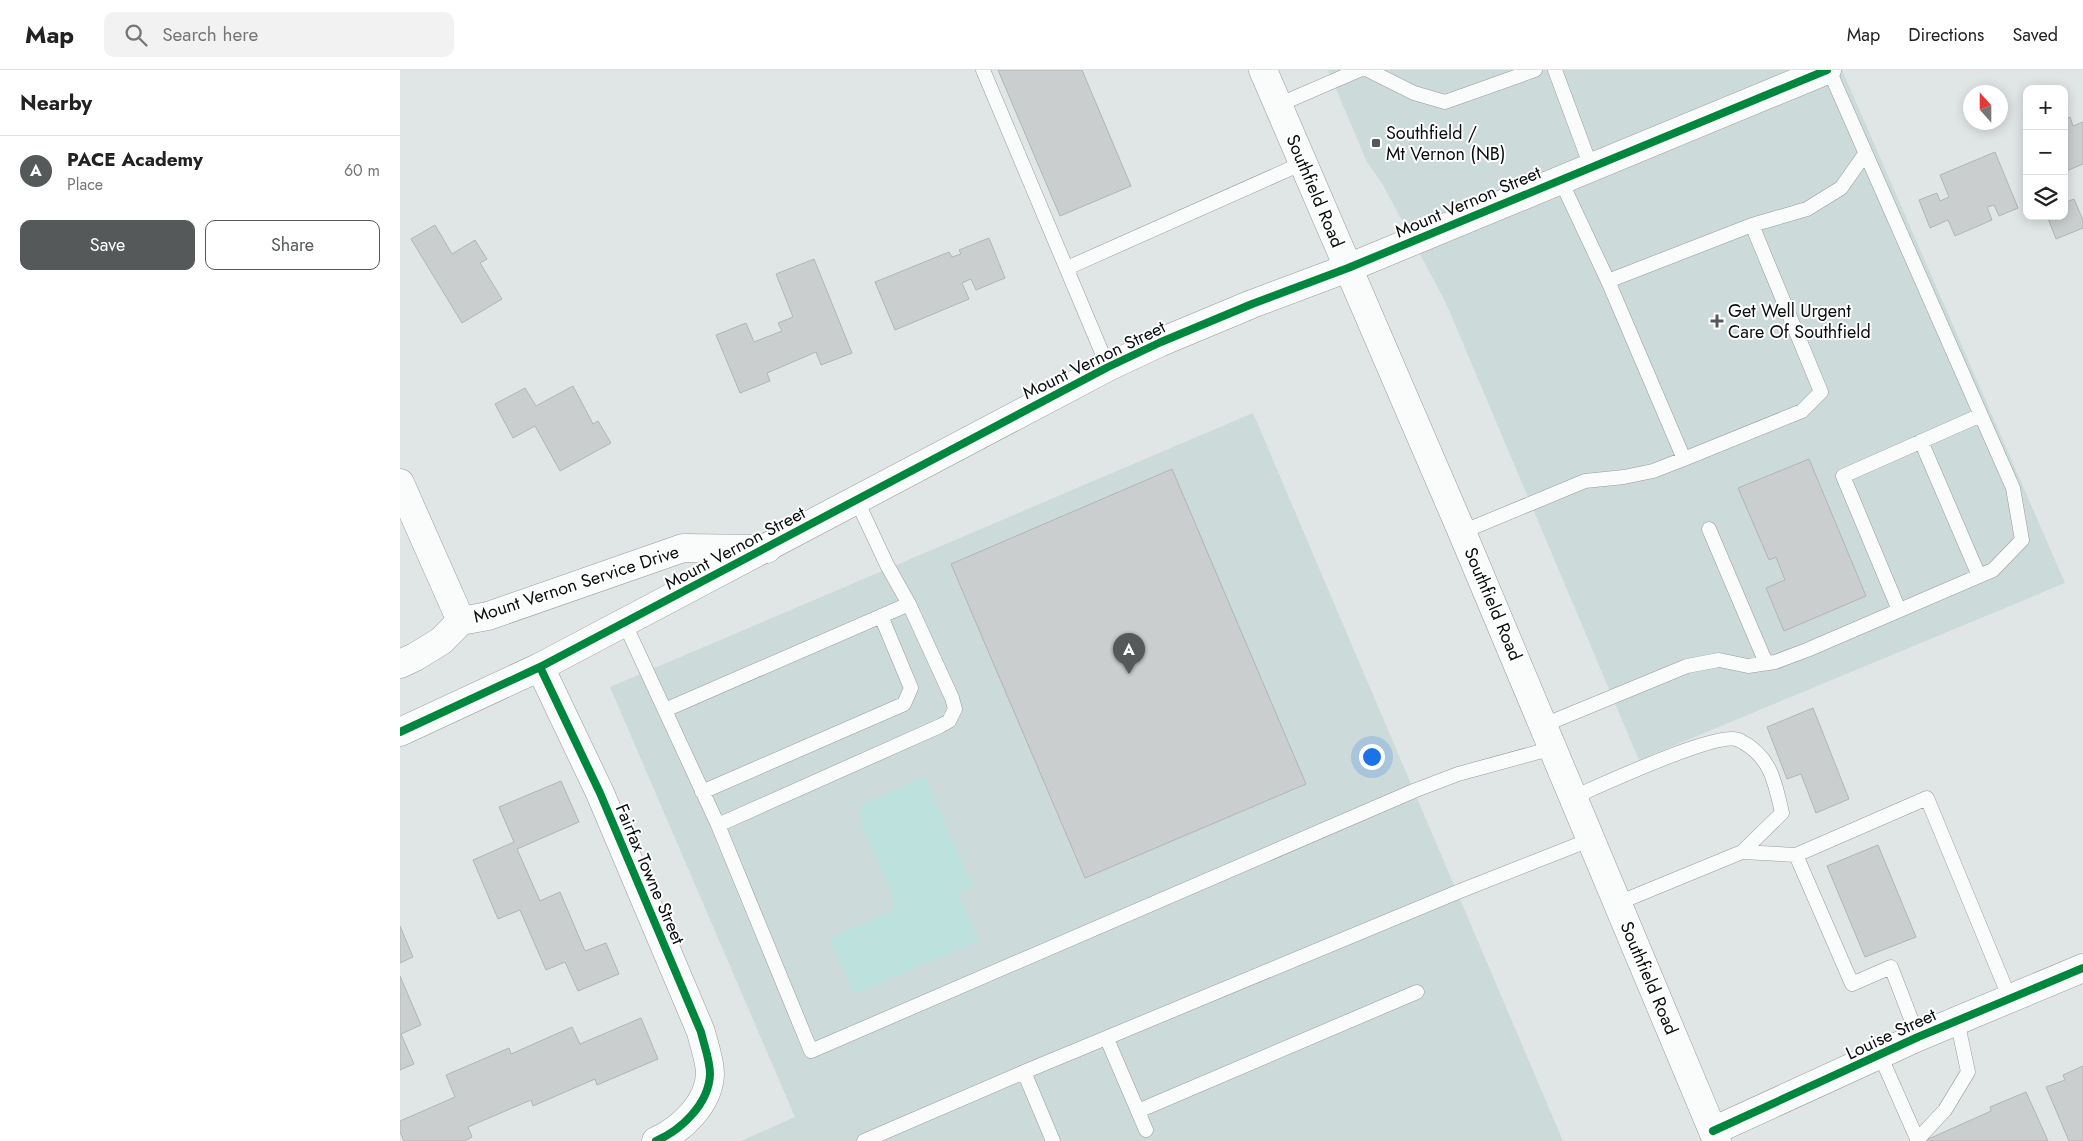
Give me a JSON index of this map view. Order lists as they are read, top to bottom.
{
  "streets": {
    "street": [
      "Southfield Road",
      "Mount Vernon Street",
      "Mount Vernon Service Drive",
      "Fairfax Towne Street",
      "Louise Street"
    ]
  },
  "crossings": [
    ["Southfield Road", "Mount Vernon Street"],
    ["Southfield Road", "Louise Street"],
    ["Mount Vernon Street", "Mount Vernon Service Drive"],
    ["Mount Vernon Street", "Fairfax Towne Street"]
  ],
  "places": {
    "transit": ["Southfield / Mt Vernon (NB)"],
    "health": ["Get Well Urgent Care Of Southfield"]
  },
  "north": "top",
  "page": {
    "header": "Map",
    "search": "Search here",
    "nav": ["Map", "Directions", "Saved"],
    "heading": "Nearby",
    "map_buttons": ["+", "−"],
    "list": [
      {
        "mark": "A",
        "name": "PACE Academy",
        "note": "Place",
        "value": "60 m"
      }
    ],
    "buttons": ["Save", "Share"],
    "pins": "A"
  }
}
